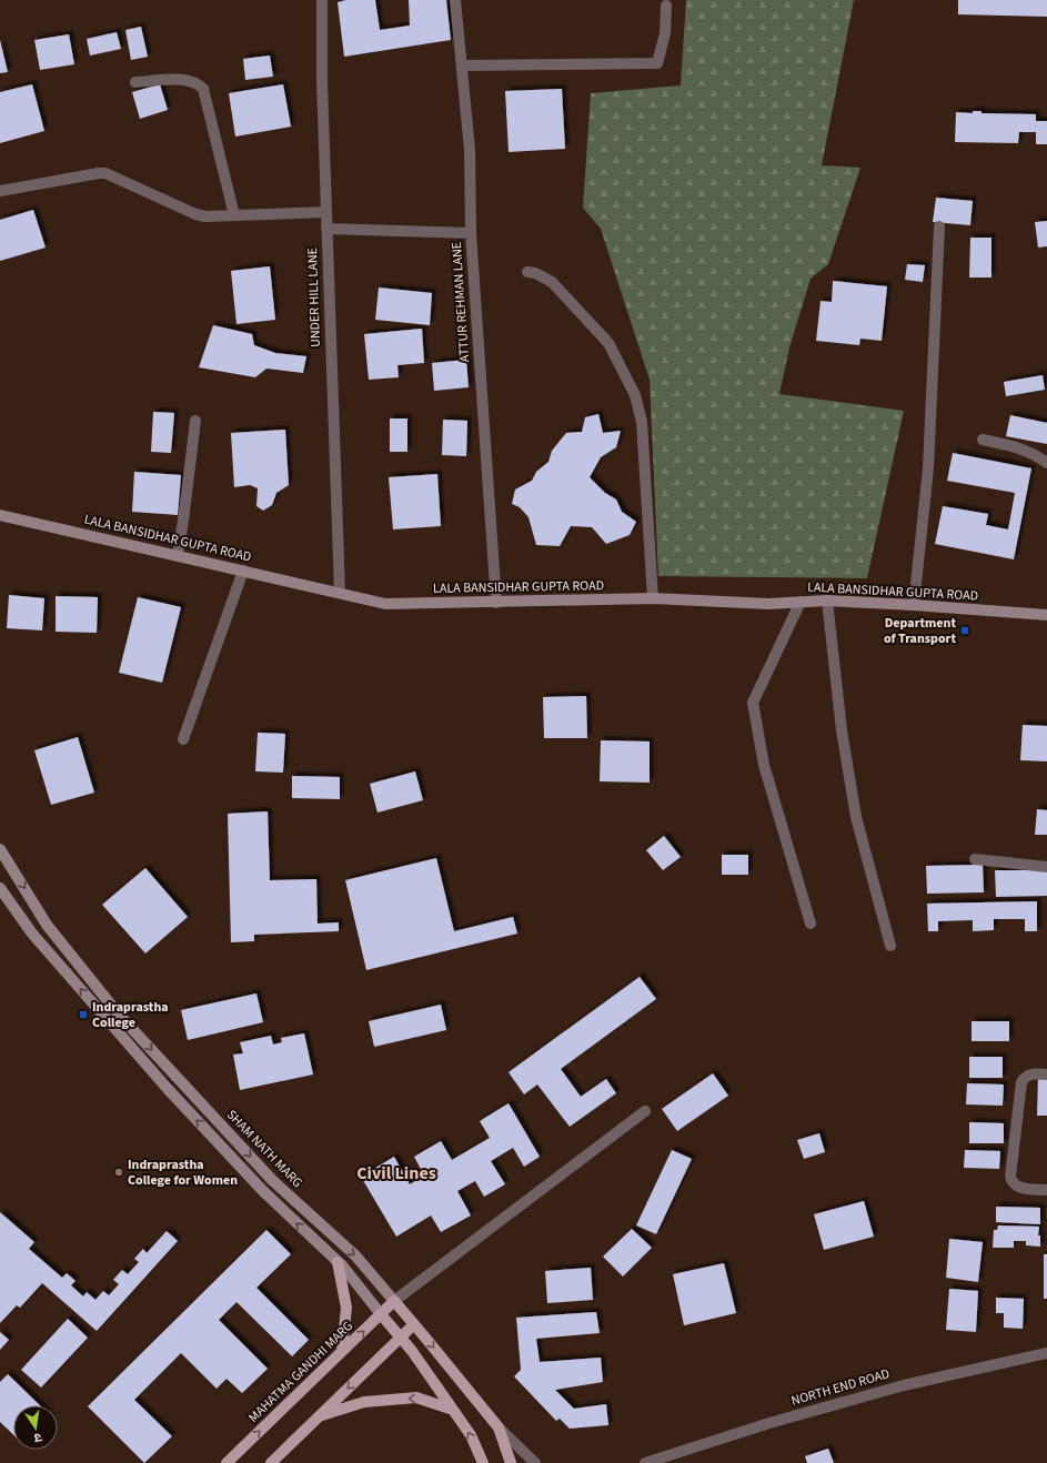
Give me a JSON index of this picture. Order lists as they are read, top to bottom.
{
  "streets": {
    "main road": ["LALA BANSIDHAR GUPTA ROAD", "SHAM NATH MARG", "MAHATMA GANDHI MARG"],
    "street": ["UNDER HILL LANE", "ATTUR REHMAN LANE", "NORTH END ROAD"]
  },
  "crossings": [
    ["UNDER HILL LANE", "LALA BANSIDHAR GUPTA ROAD"],
    ["ATTUR REHMAN LANE", "LALA BANSIDHAR GUPTA ROAD"],
    ["SHAM NATH MARG", "MAHATMA GANDHI MARG"]
  ],
  "districts": ["Civil Lines"],
  "places": {
    "transit": ["Department of Transport", "Indraprastha College"],
    "other": ["Indraprastha College for Women"]
  },
  "north": "bottom"
}
